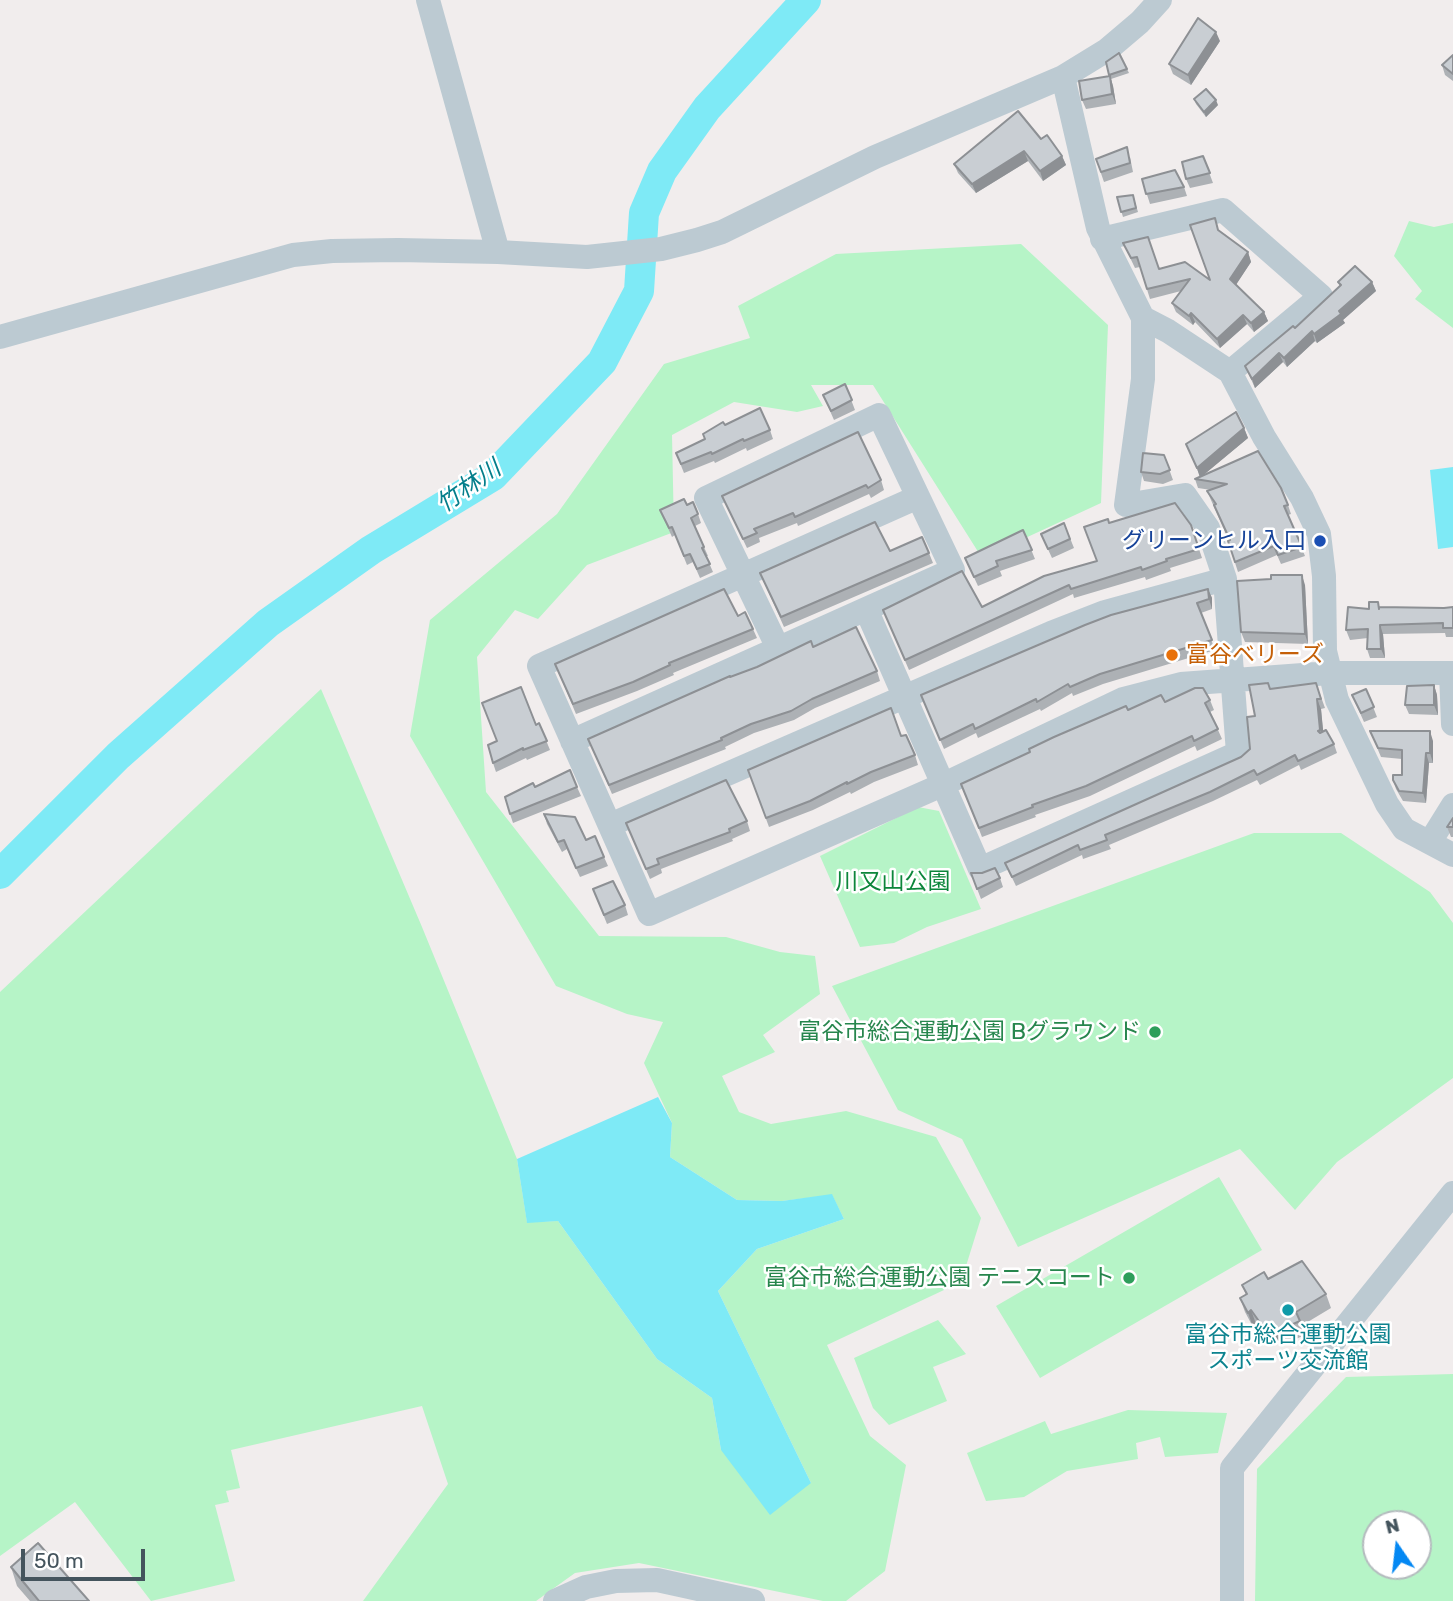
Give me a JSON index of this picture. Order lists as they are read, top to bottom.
{
  "water": ["竹林川"],
  "parks": ["川又山公園"],
  "places": [
    "グリーンヒル入口",
    "富谷ベリーズ",
    "富谷市総合運動公園 Bグラウンド",
    "富谷市総合運動公園 テニスコート",
    "富谷市総合運動公園 スポーツ交流館"
  ],
  "scale_bar": "50 m",
  "north": "top"
}
